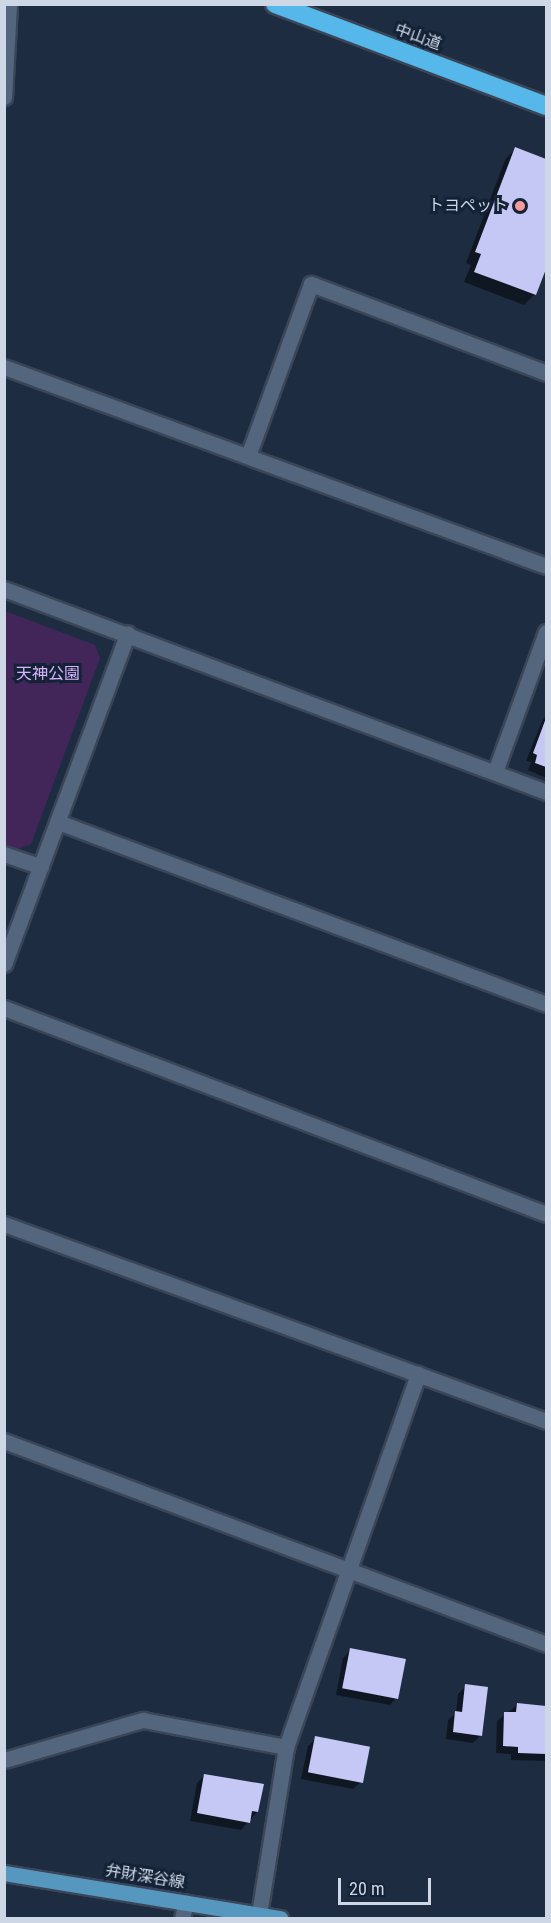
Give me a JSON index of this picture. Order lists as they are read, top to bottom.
{
  "streets": {
    "highway": ["中山道"],
    "main road": ["弁財深谷線"]
  },
  "parks": ["天神公園"],
  "places": ["トヨペット"],
  "scale_bar": "20 m"
}
